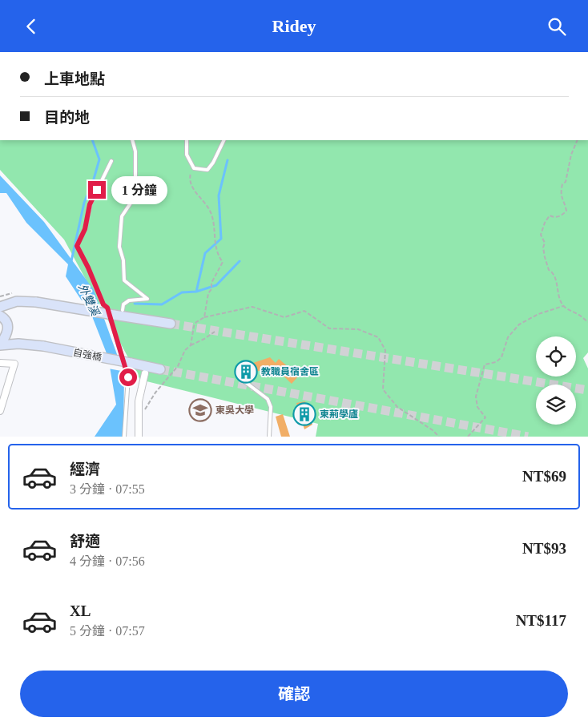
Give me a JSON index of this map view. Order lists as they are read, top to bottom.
{
  "streets": {
    "main road": ["自強橋"]
  },
  "water": ["外雙溪"],
  "places": {
    "building": ["教職員宿舍區", "東荊學廬"],
    "school or university": ["東吳大學"]
  },
  "page": {
    "header": "Ridey",
    "banner": ["上車地點", "目的地"],
    "bubble": "1 分鐘",
    "list": [
      {
        "name": "經濟",
        "note": "3 分鐘 · 07:55",
        "value": "NT$69"
      },
      {
        "name": "舒適",
        "note": "4 分鐘 · 07:56",
        "value": "NT$93"
      },
      {
        "name": "XL",
        "note": "5 分鐘 · 07:57",
        "value": "NT$117"
      }
    ],
    "buttons": "確認"
  }
}
